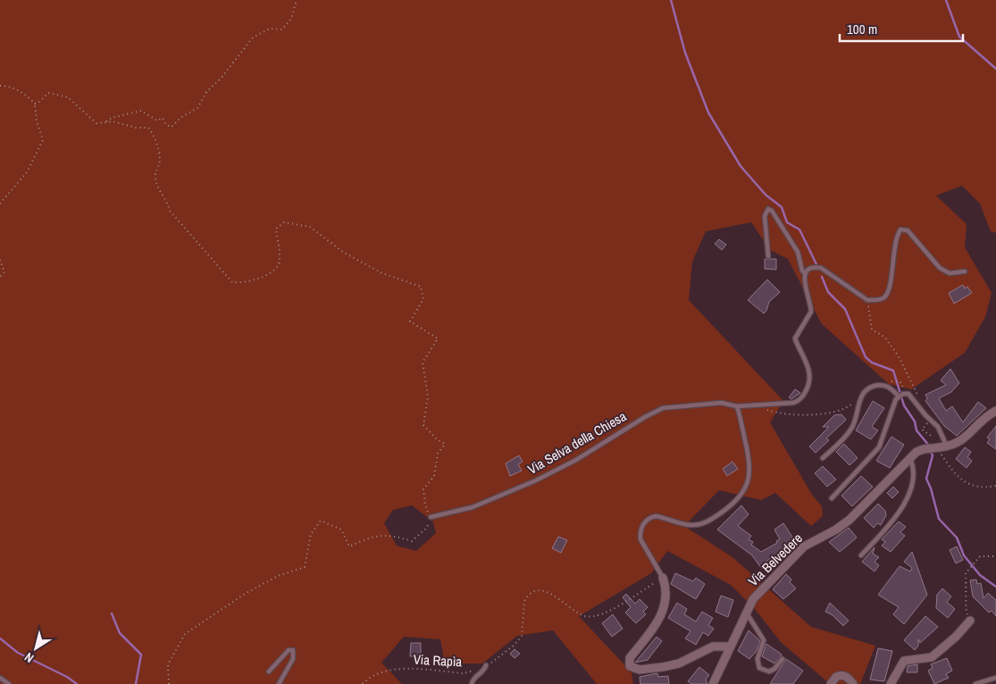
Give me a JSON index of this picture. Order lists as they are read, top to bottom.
{
  "streets": {
    "street": ["Via Belvedere"],
    "lane": ["Via Selva della Chiesa"],
    "path": ["Via Rapìa"]
  },
  "scale_bar": "100 m",
  "north": "bottom left"
}
